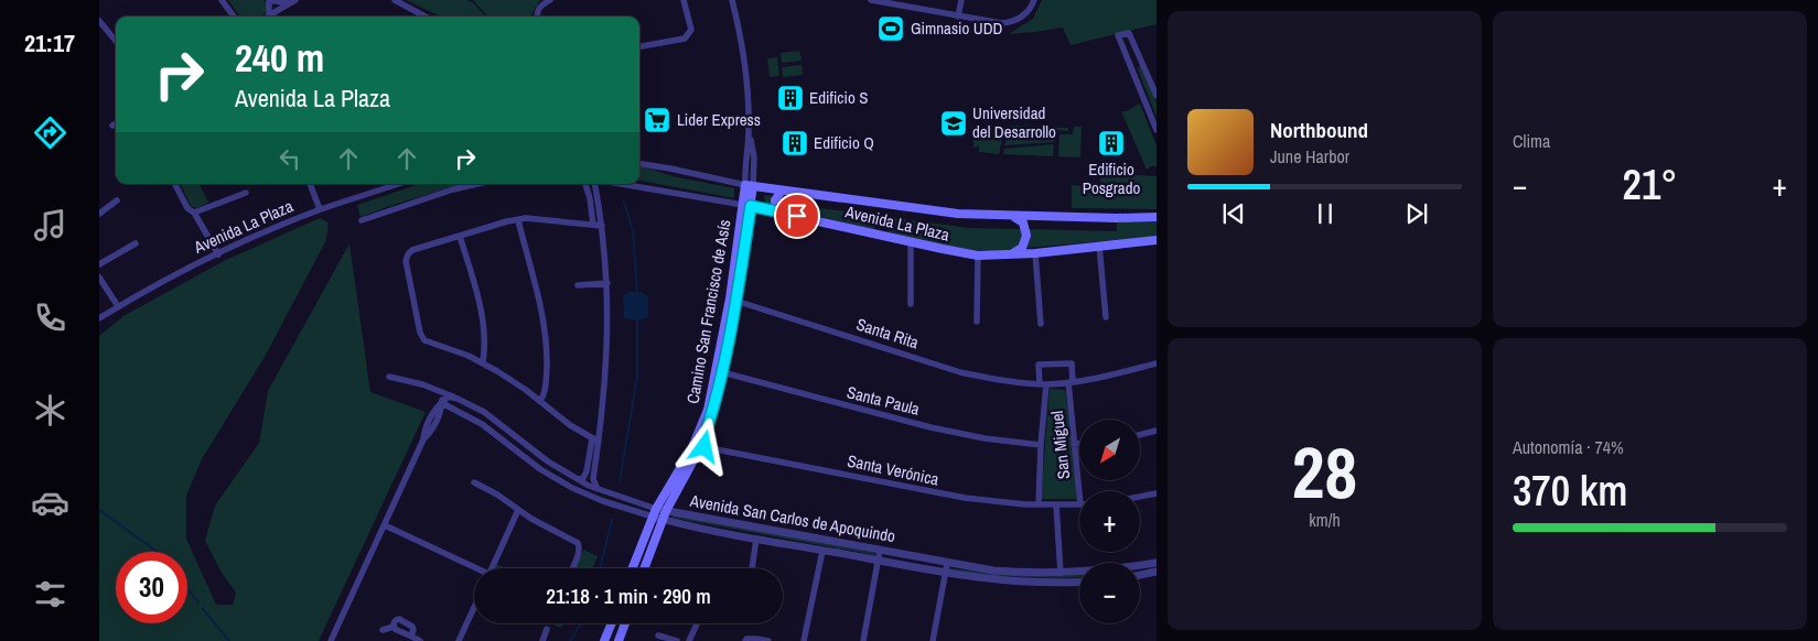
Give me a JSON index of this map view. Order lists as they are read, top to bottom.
{
  "streets": {
    "main road": ["Avenida La Plaza", "Camino San Francisco de Asís"],
    "street": [
      "Santa Rita",
      "Santa Paula",
      "San Miguel",
      "Santa Verónica",
      "Avenida San Carlos de Apoquindo"
    ]
  },
  "crossings": [
    ["Avenida La Plaza", "Camino San Francisco de Asís"],
    ["Camino San Francisco de Asís", "Santa Rita"],
    ["Camino San Francisco de Asís", "Santa Paula"],
    ["Camino San Francisco de Asís", "Santa Verónica"],
    ["Camino San Francisco de Asís", "Avenida San Carlos de Apoquindo"],
    ["Santa Rita", "San Miguel"],
    ["Santa Paula", "San Miguel"],
    ["San Miguel", "Santa Verónica"]
  ],
  "places": {
    "sports": ["Gimnasio UDD"],
    "building": ["Edificio S", "Edificio Q", "Edificio Posgrado"],
    "supermarket": ["Lider Express"],
    "school or university": ["Universidad del Desarrollo"]
  },
  "north": "bottom left",
  "page": {
    "tabs": "21:17",
    "tile": [
      "Clima",
      ["28", "km/h"],
      ["Autonomía · 74%", "370 km"]
    ],
    "turn": ["240 m", "Avenida La Plaza"],
    "song": ["Northbound", "June Harbor"],
    "heat": ["−", "21°", "+"],
    "map_buttons": ["+", "−"],
    "limit": "30",
    "trip": "21:18 · 1 min · 290 m"
  }
}
